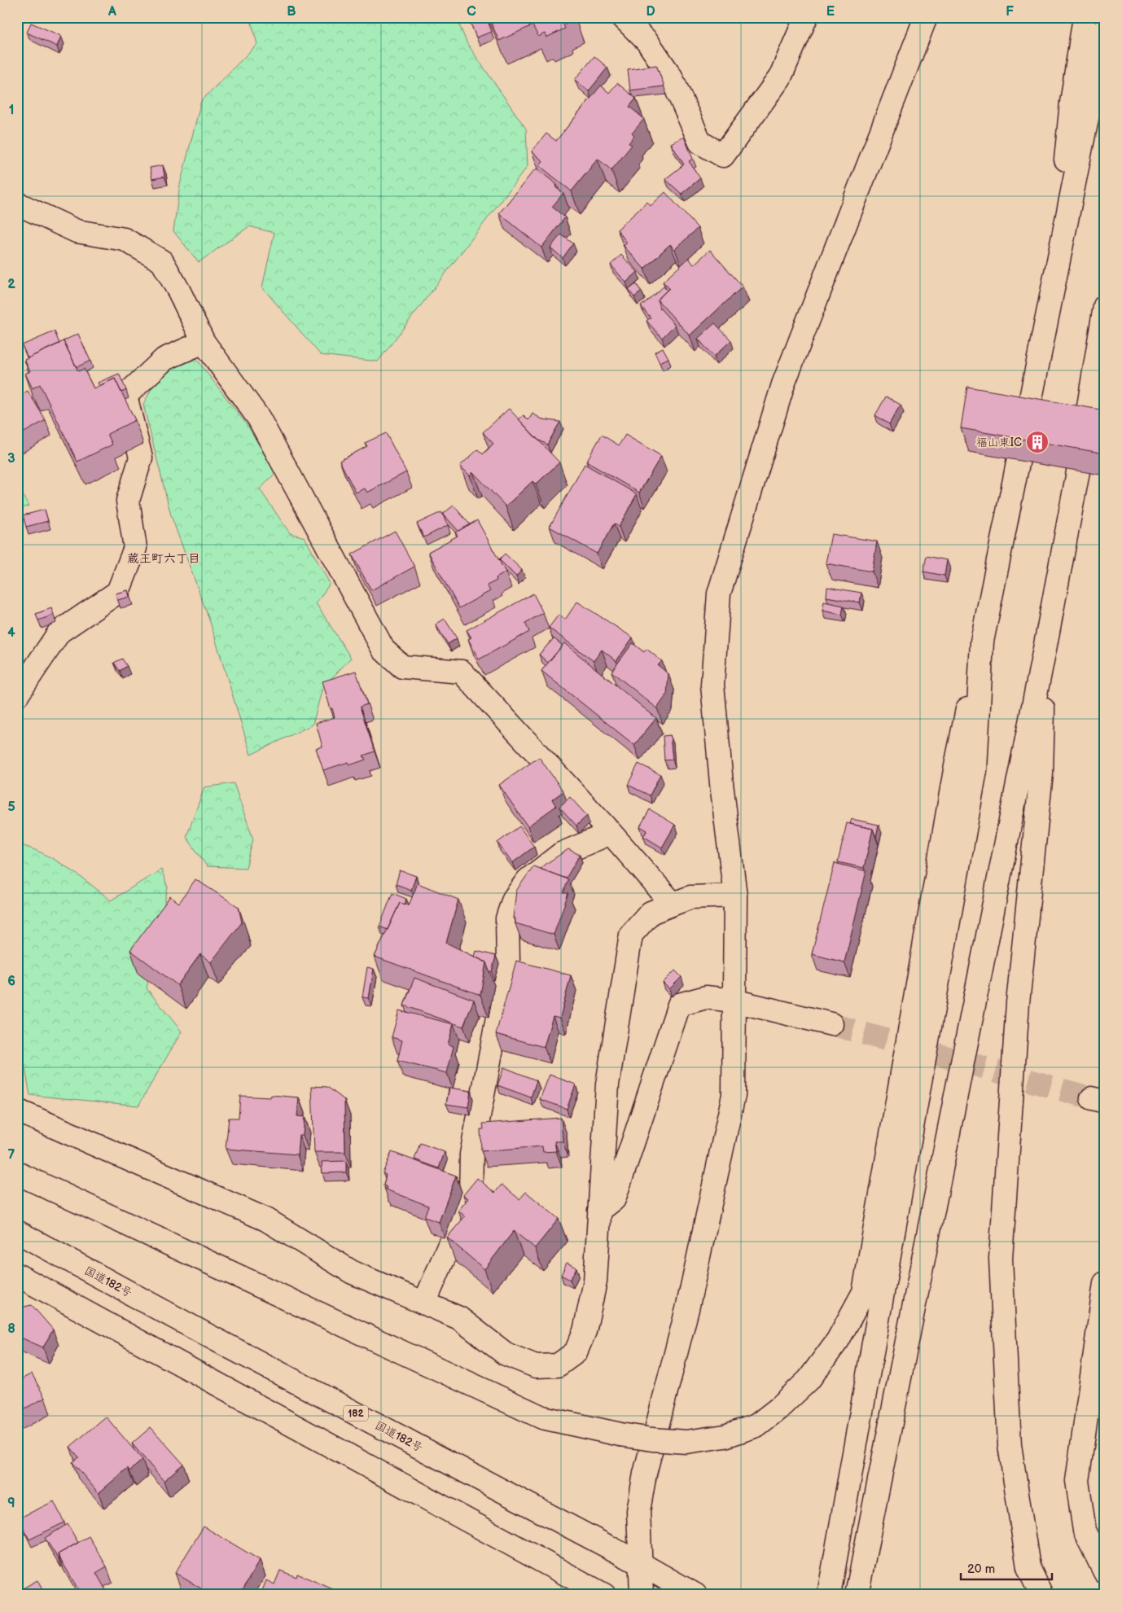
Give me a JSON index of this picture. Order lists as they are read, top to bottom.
{
  "streets": {
    "main road": ["国道182号", "182"]
  },
  "districts": ["蔵王町六丁目"],
  "places": {
    "building": ["福山東IC"]
  },
  "scale_bar": "20 m",
  "grid": {
    "columns": [
      "A",
      "B",
      "C",
      "D",
      "E",
      "F"
    ],
    "rows": [
      "1",
      "2",
      "3",
      "4",
      "5",
      "6",
      "7",
      "8",
      "9"
    ]
  }
}
